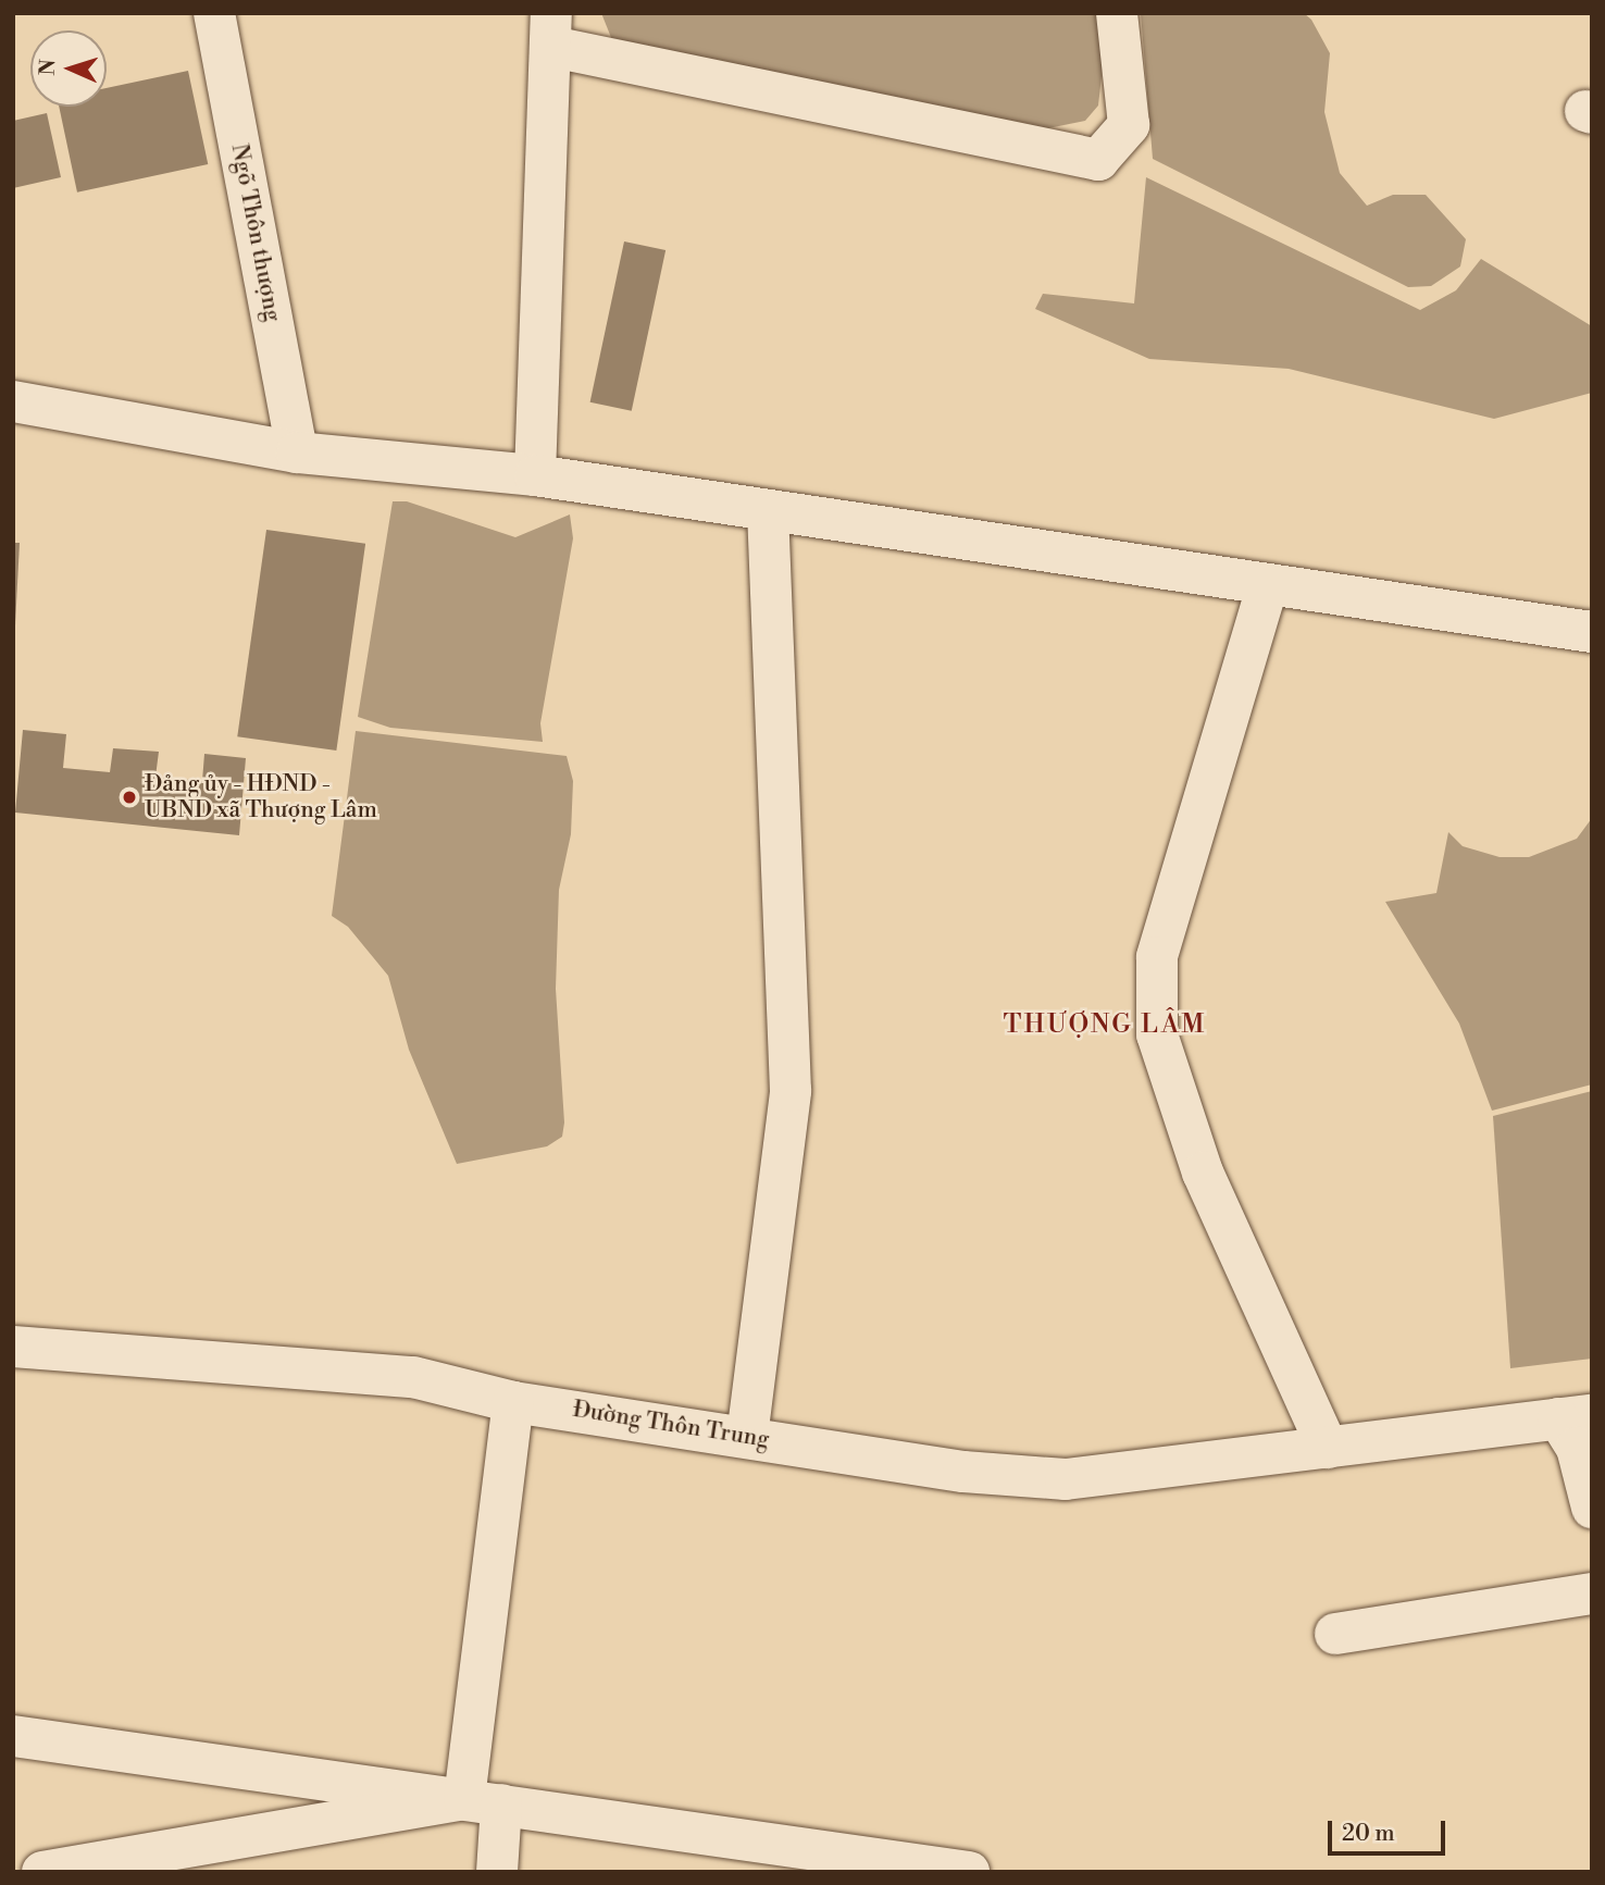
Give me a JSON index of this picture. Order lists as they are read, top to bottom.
{
  "streets": {
    "street": ["Ngõ Thôn thượng", "Đường Thôn Trung"]
  },
  "districts": ["THƯỢNG LÂM"],
  "places": ["Đảng ủy - HĐND - UBND xã Thượng Lâm"],
  "scale_bar": "20 m",
  "north": "left"
}
